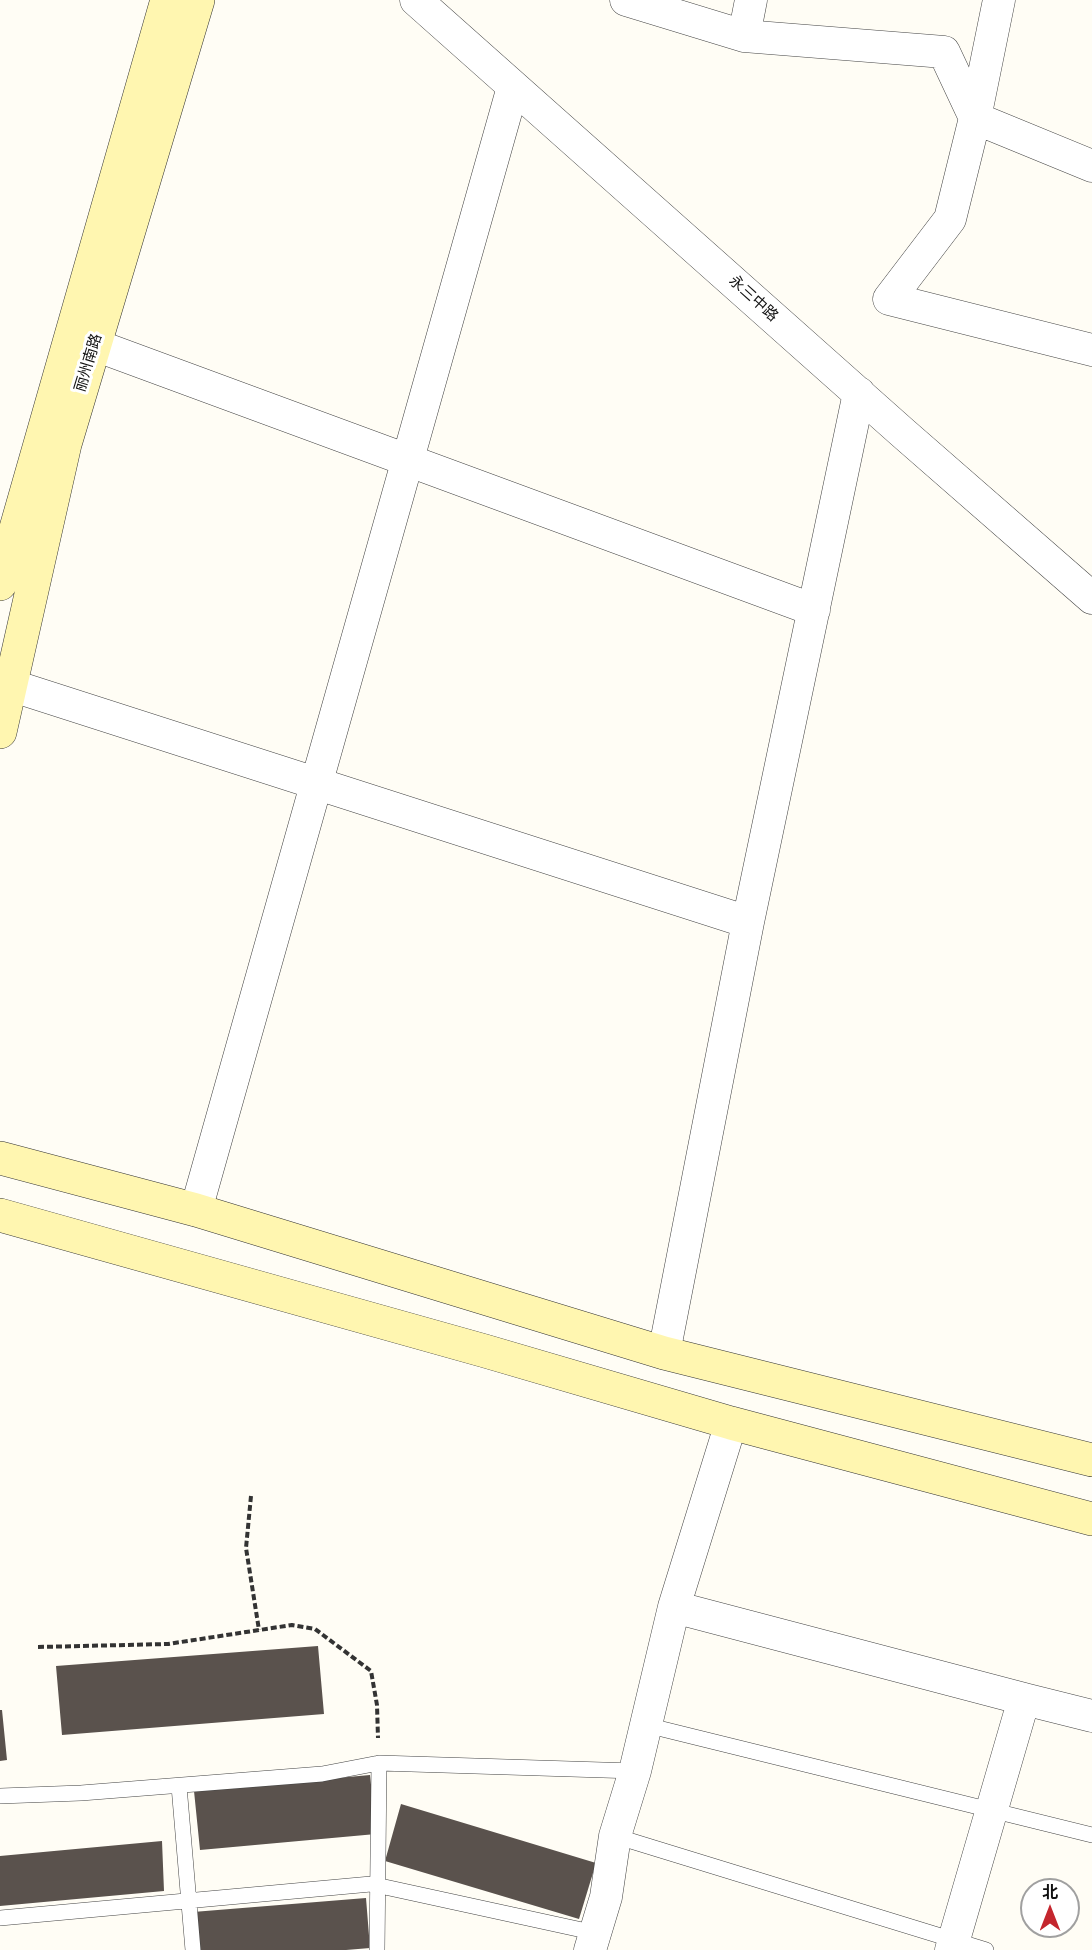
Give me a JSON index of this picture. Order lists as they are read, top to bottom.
{
  "streets": {
    "main road": ["丽州南路"],
    "street": ["永三中路"]
  },
  "north": "top"
}
